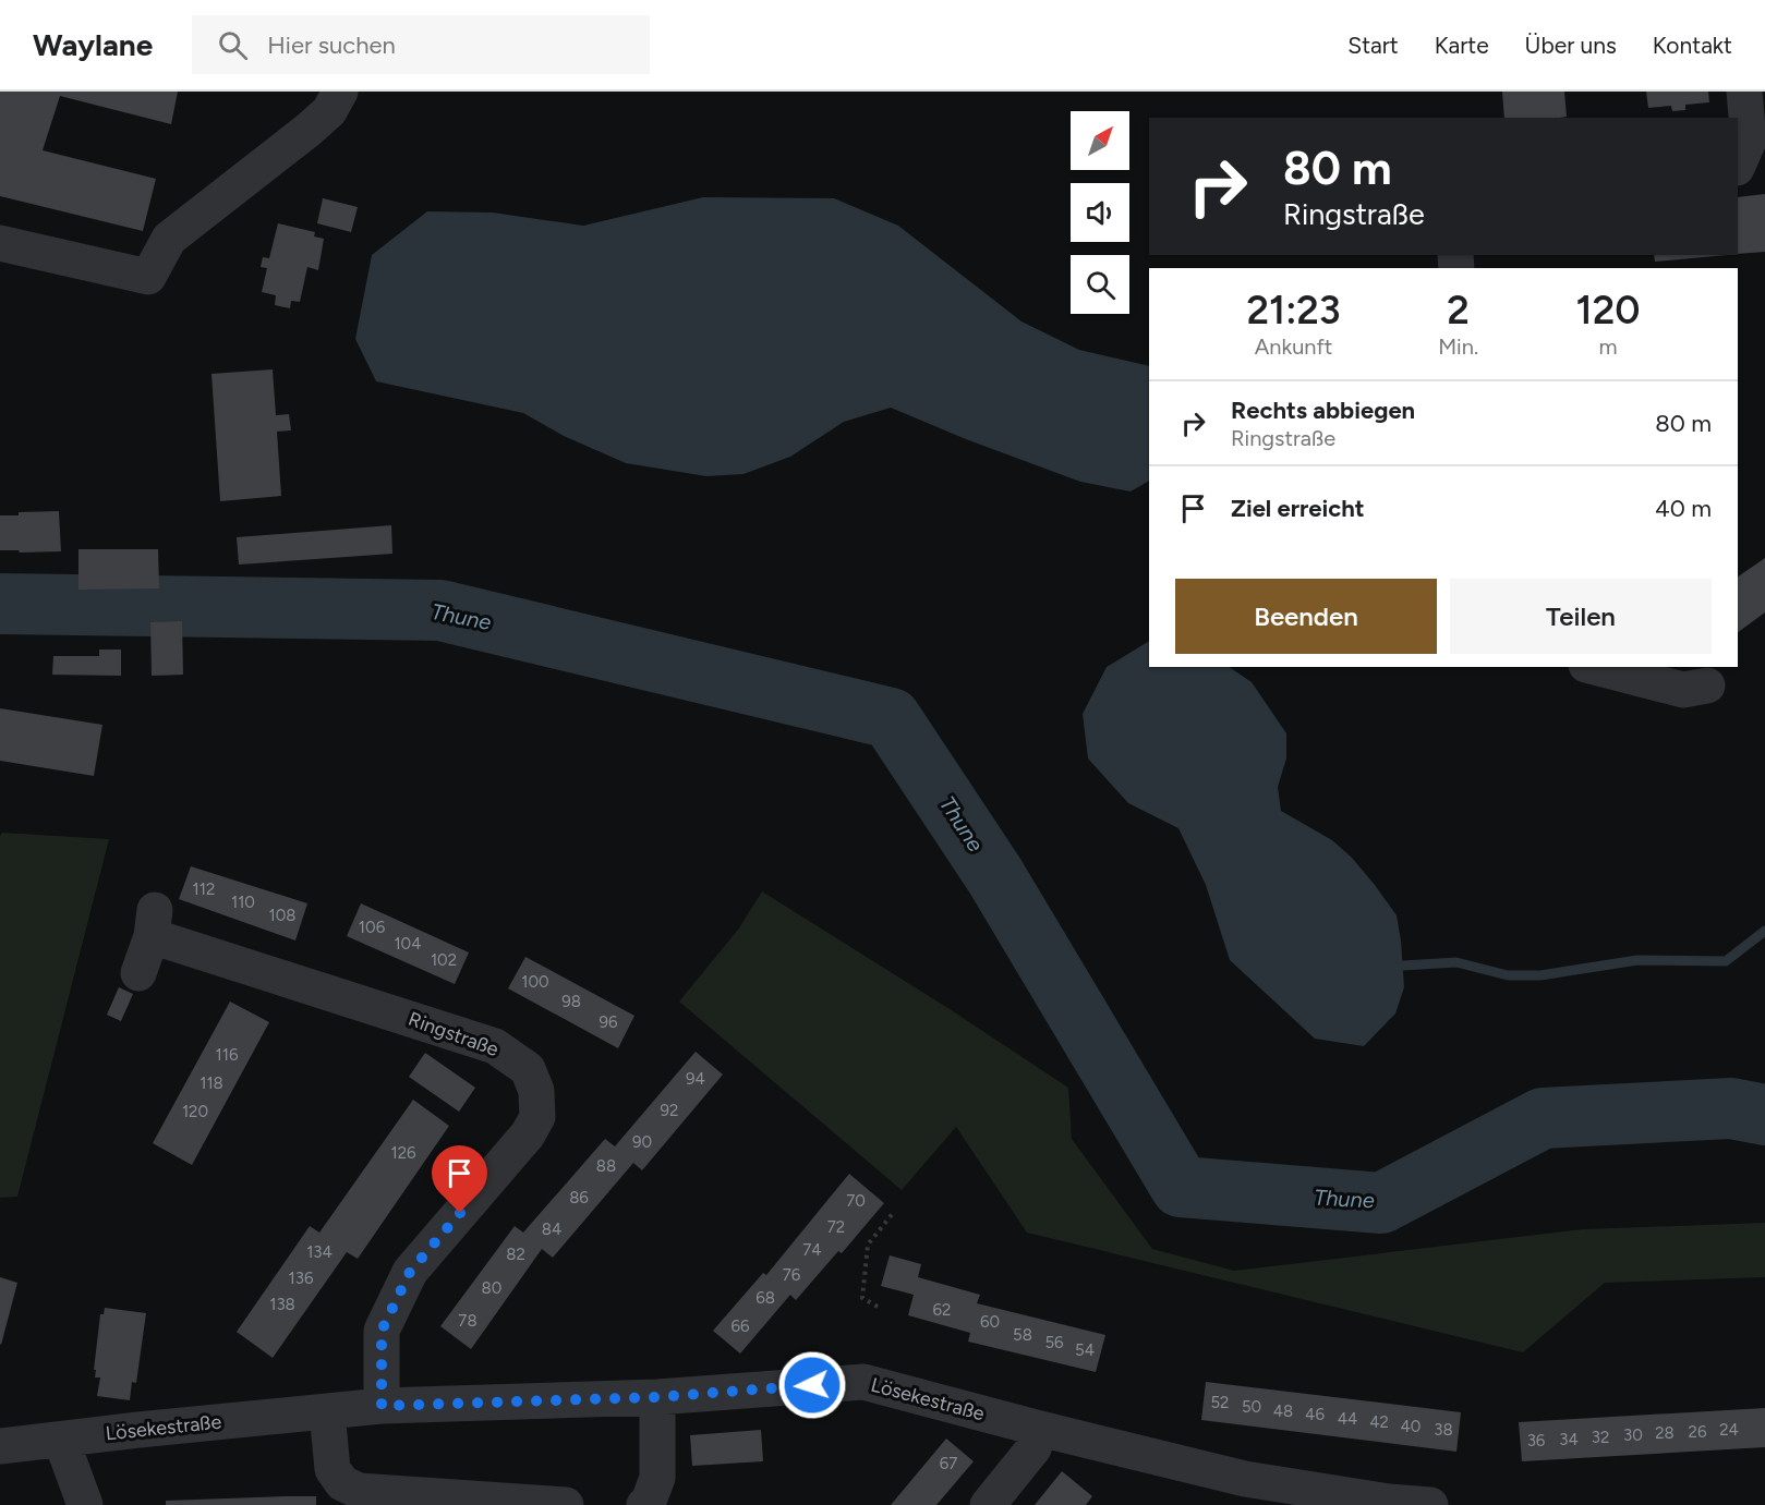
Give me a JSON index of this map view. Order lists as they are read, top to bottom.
{
  "streets": {
    "street": ["Ringstraße", "Lösekestraße"]
  },
  "crossings": [
    ["Ringstraße", "Lösekestraße"]
  ],
  "water": ["Thune"],
  "house_numbers": [
    "112",
    "110",
    "108",
    "106",
    "104",
    "102",
    "100",
    "98",
    "96",
    "116",
    "94",
    "118",
    "92",
    "120",
    "90",
    "126",
    "88",
    "86",
    "70",
    "72",
    "84",
    "74",
    "134",
    "82",
    "76",
    "136",
    "80",
    "68",
    "138",
    "62",
    "78",
    "60",
    "66",
    "58",
    "56",
    "54",
    "52",
    "50",
    "48",
    "46",
    "44",
    "42",
    "40",
    "38",
    "24",
    "26",
    "28",
    "30",
    "32",
    "34",
    "36",
    "67"
  ],
  "north": "top right",
  "page": {
    "header": "Waylane",
    "search": "Hier suchen",
    "nav": [
      "Start",
      "Karte",
      "Über uns",
      "Kontakt"
    ],
    "turn": ["80 m", "Ringstraße"],
    "eta": [
      "21:23",
      "Ankunft",
      "2",
      "Min.",
      "120",
      "m"
    ],
    "list": [
      {
        "name": "Rechts abbiegen",
        "note": "Ringstraße",
        "value": "80 m"
      },
      {
        "name": "Ziel erreicht",
        "value": "40 m"
      }
    ],
    "buttons": ["Beenden", "Teilen"]
  }
}
